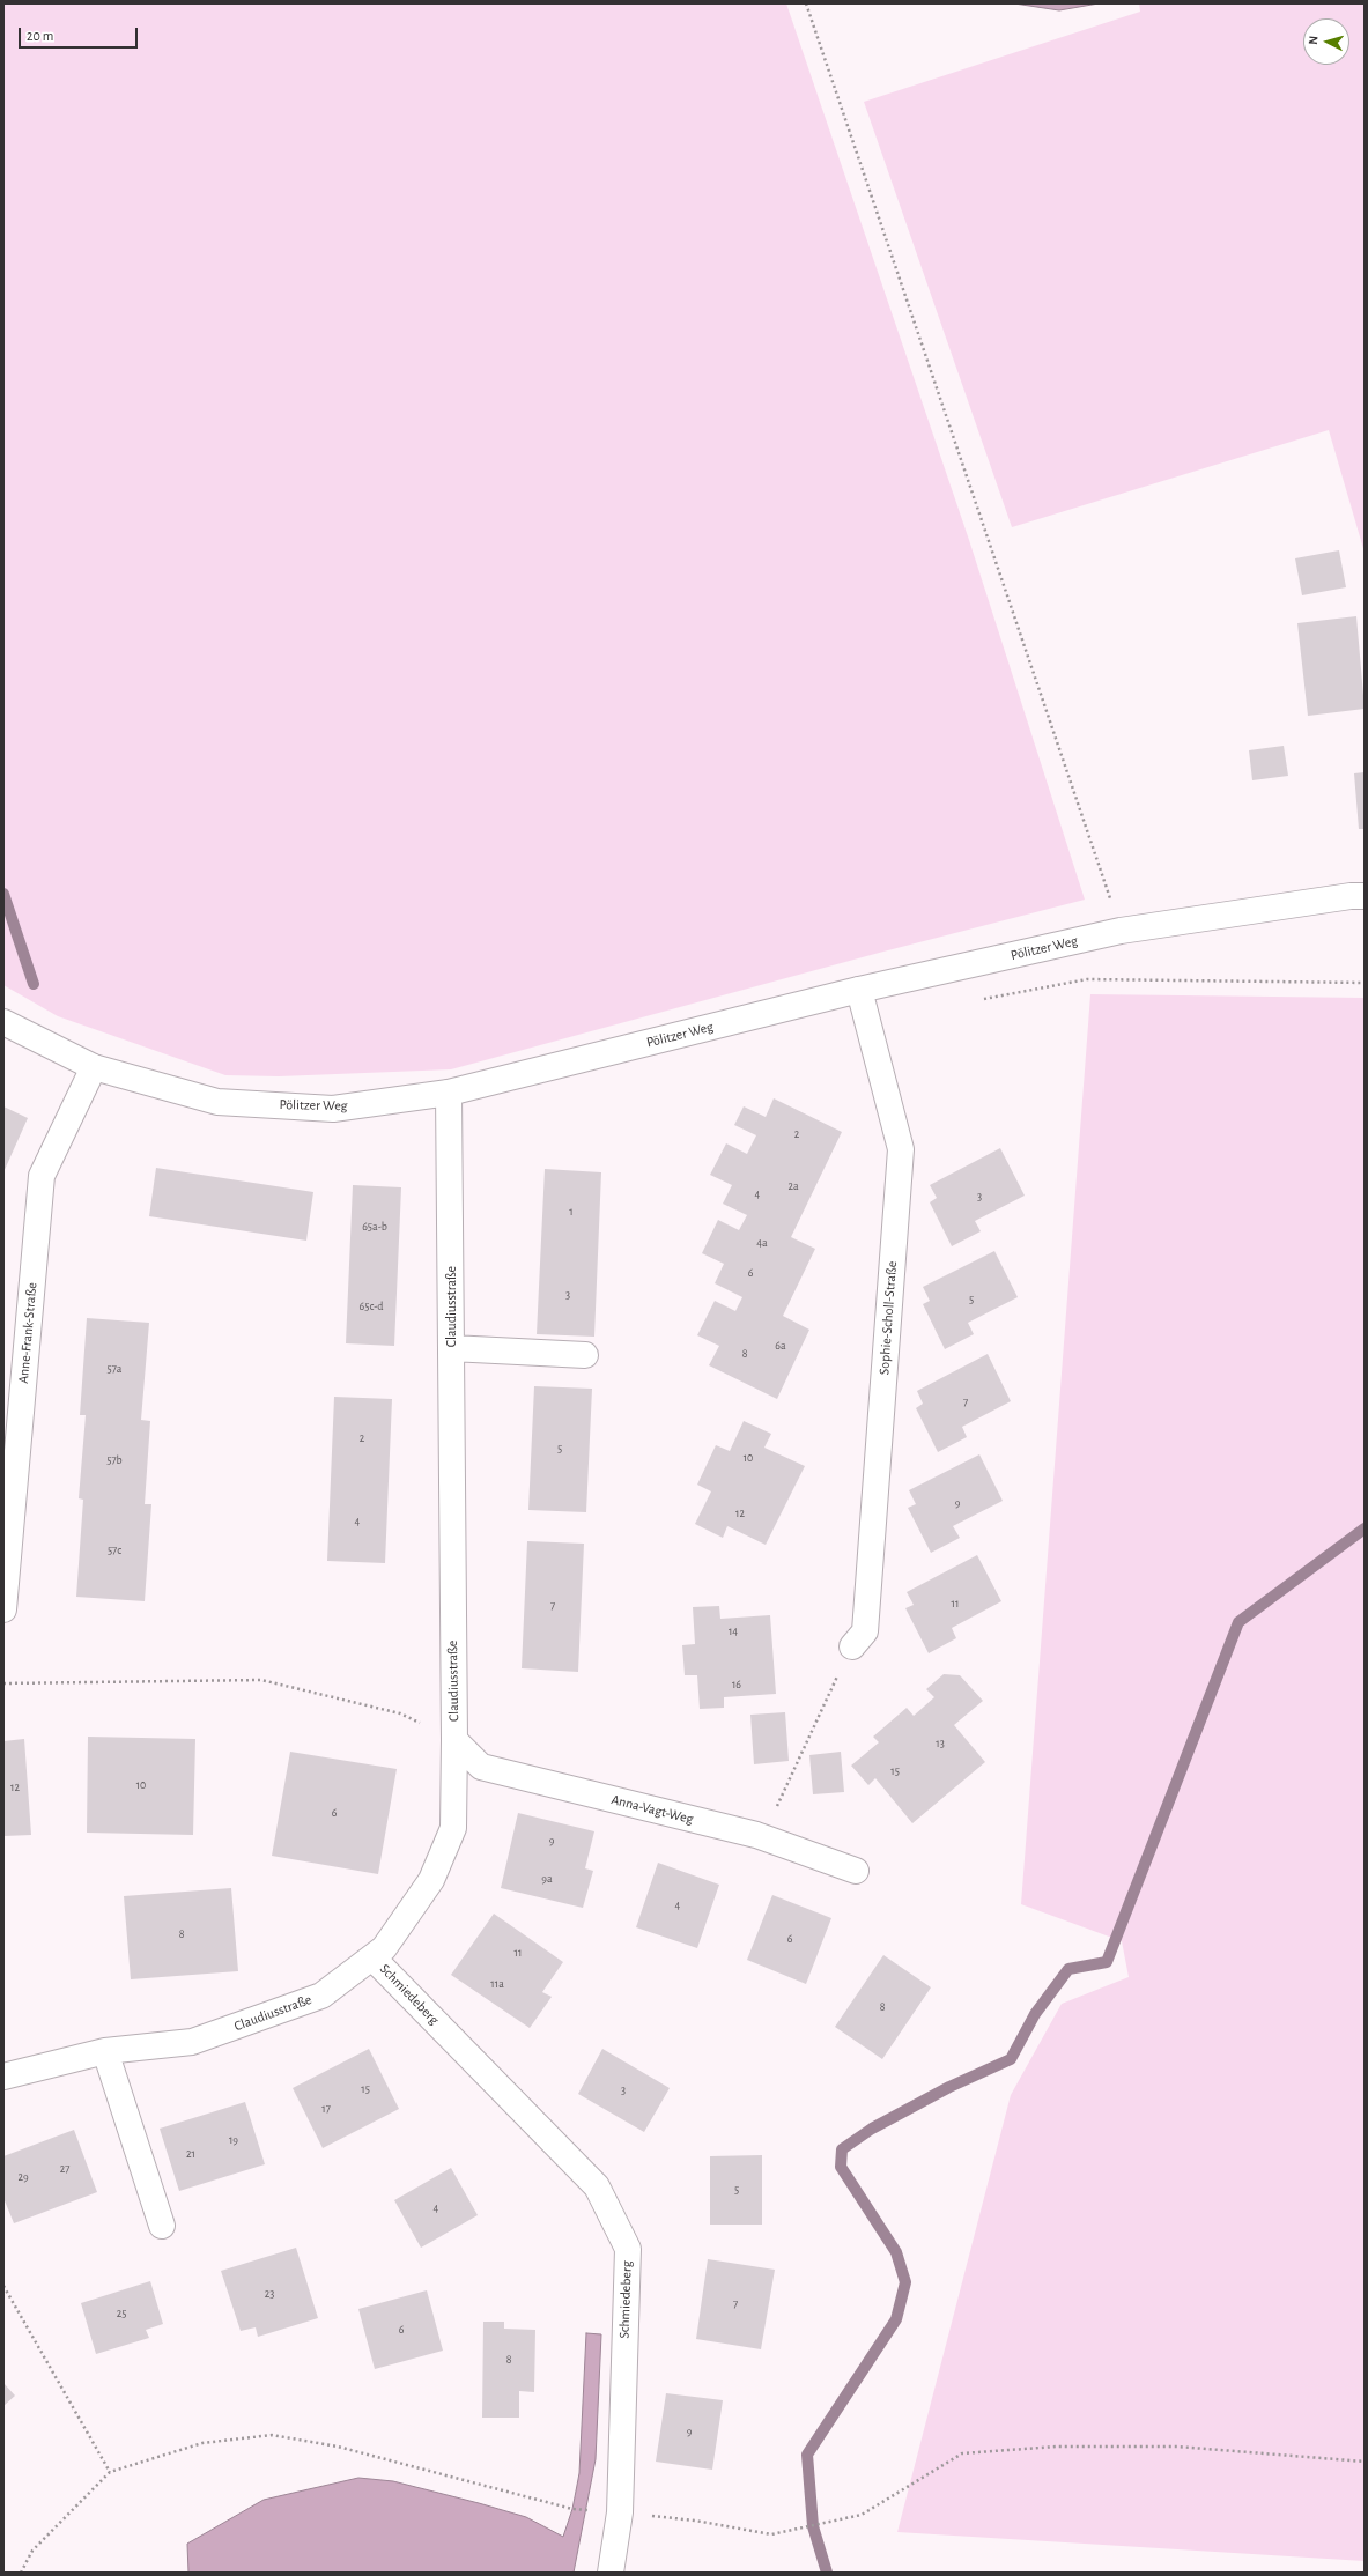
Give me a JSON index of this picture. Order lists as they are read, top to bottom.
{
  "streets": {
    "street": [
      "Pölitzer Weg",
      "Claudiusstraße",
      "Sophie-Scholl-Straße",
      "Anne-Frank-Straße",
      "Anna-Vagt-Weg",
      "Schmiedeberg"
    ]
  },
  "crossings": [
    ["Pölitzer Weg", "Claudiusstraße"],
    ["Pölitzer Weg", "Sophie-Scholl-Straße"],
    ["Pölitzer Weg", "Anne-Frank-Straße"],
    ["Claudiusstraße", "Anna-Vagt-Weg"],
    ["Claudiusstraße", "Schmiedeberg"]
  ],
  "house_numbers": [
    "2",
    "2a",
    "4",
    "3",
    "1",
    "65a-b",
    "4a",
    "6",
    "3",
    "5",
    "65c-d",
    "6a",
    "8",
    "57a",
    "7",
    "2",
    "5",
    "10",
    "57b",
    "9",
    "12",
    "4",
    "57c",
    "11",
    "7",
    "14",
    "16",
    "13",
    "15",
    "10",
    "12",
    "6",
    "9",
    "9a",
    "4",
    "8",
    "6",
    "11",
    "11a",
    "8",
    "15",
    "3",
    "17",
    "19",
    "21",
    "27",
    "29",
    "5",
    "4",
    "23",
    "7",
    "25",
    "6",
    "8",
    "9"
  ],
  "scale_bar": "20 m",
  "north": "left"
}
